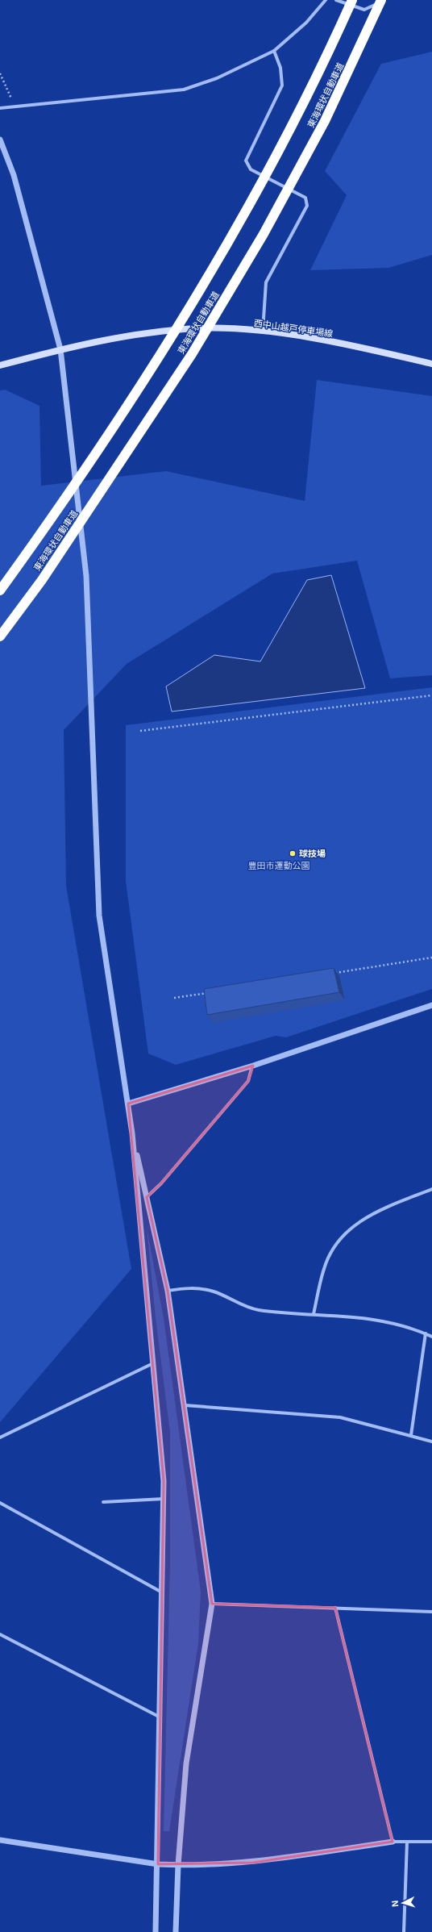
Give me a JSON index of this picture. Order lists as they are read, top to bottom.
{
  "streets": {
    "highway": ["東海環状自動車道"],
    "main road": ["西中山越戸停車場線"]
  },
  "parks": ["豊田市運動公園"],
  "places": ["球技場"],
  "north": "left"
}
